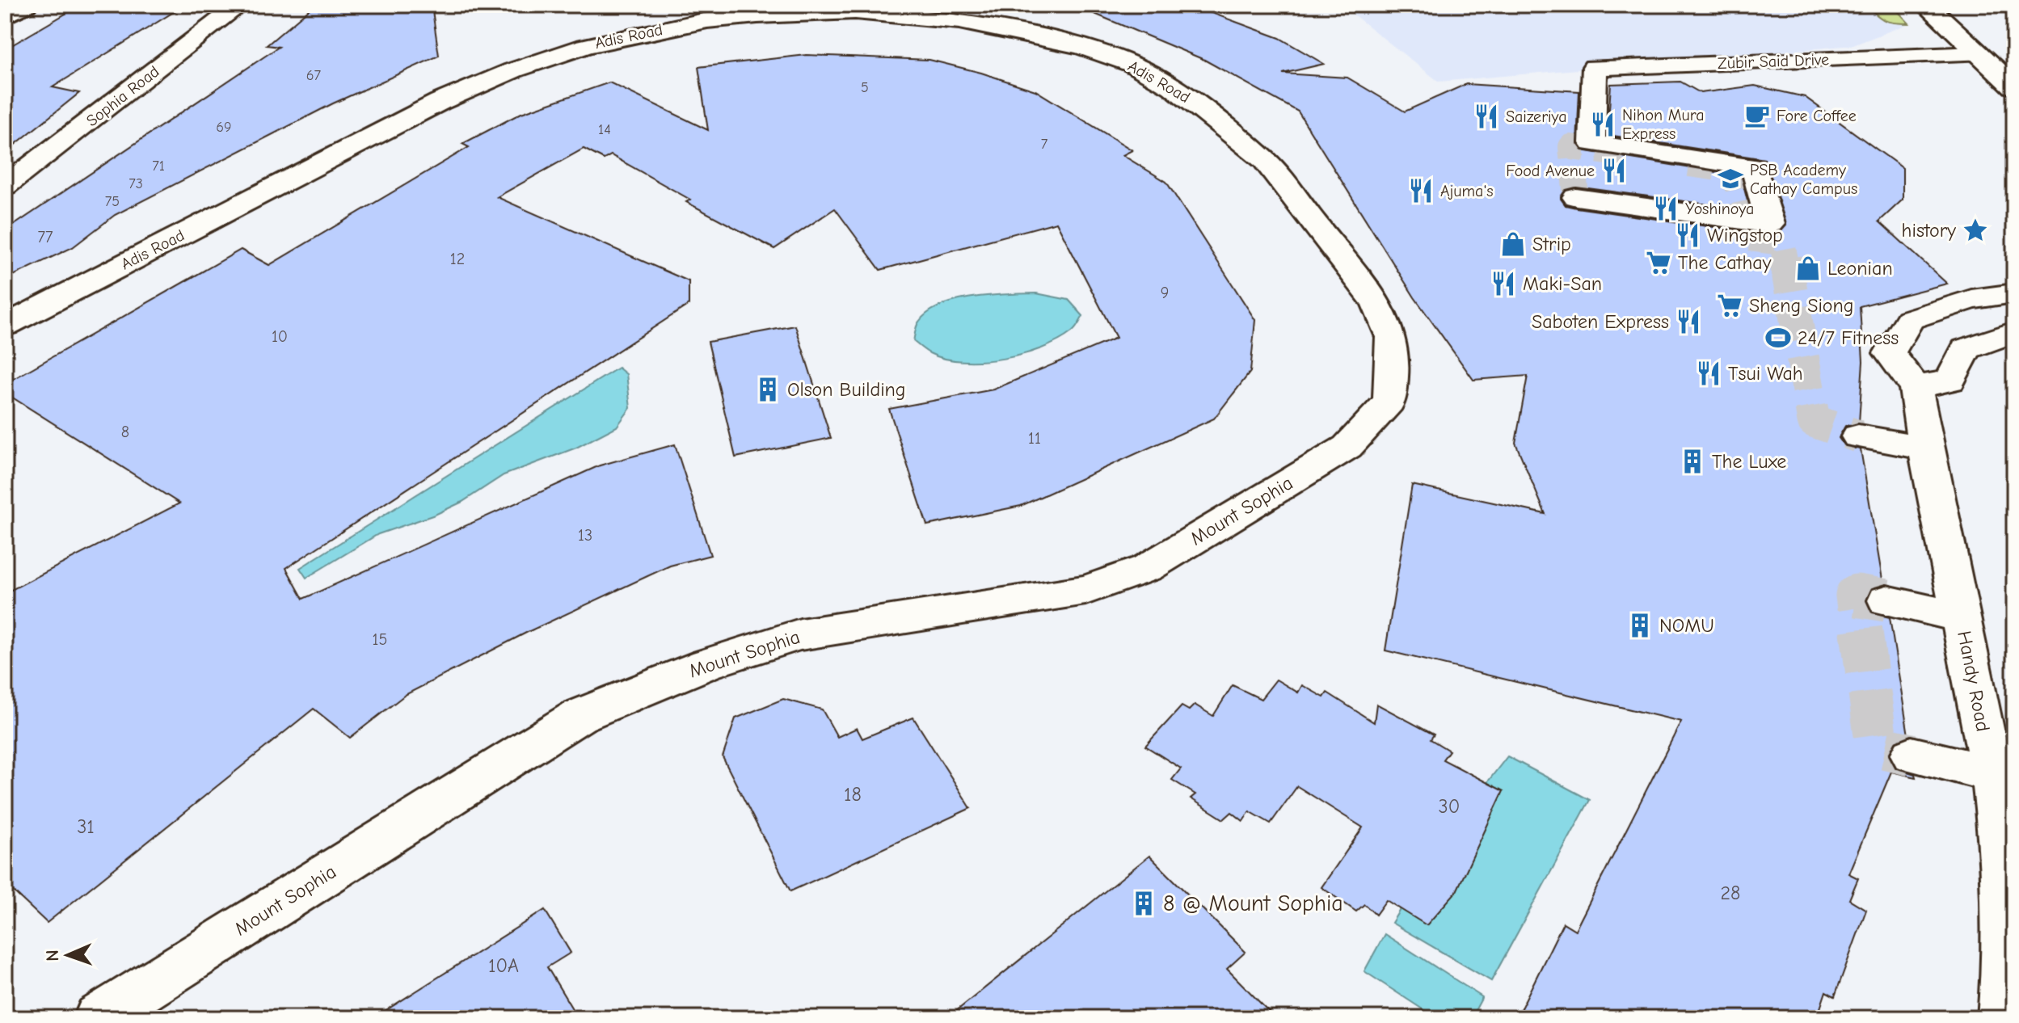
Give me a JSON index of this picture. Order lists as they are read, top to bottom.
{
  "streets": {
    "street": [
      "Adis Road",
      "Zubir Said Drive",
      "Sophia Road",
      "Mount Sophia",
      "Handy Road"
    ]
  },
  "crossings": [
    ["Adis Road", "Mount Sophia"]
  ],
  "places": {
    "cafe": ["Fore Coffee"],
    "restaurant": [
      "Saizeriya",
      "Nihon Mura Express",
      "Food Avenue",
      "Ajuma's",
      "Yoshinoya",
      "Wingstop",
      "Maki-San",
      "Saboten Express",
      "Tsui Wah"
    ],
    "school or university": ["PSB Academy Cathay Campus"],
    "place": ["history"],
    "shop": ["Strip", "Leonian"],
    "supermarket": ["The Cathay", "Sheng Siong"],
    "sports": ["24/7 Fitness"],
    "building": [
      "Olson Building",
      "The Luxe",
      "NOMU",
      "8 @ Mount Sophia"
    ]
  },
  "house_numbers": [
    "67",
    "5",
    "69",
    "14",
    "7",
    "71",
    "73",
    "75",
    "77",
    "12",
    "9",
    "10",
    "8",
    "11",
    "13",
    "15",
    "18",
    "30",
    "31",
    "28",
    "10A"
  ],
  "north": "left"
}
